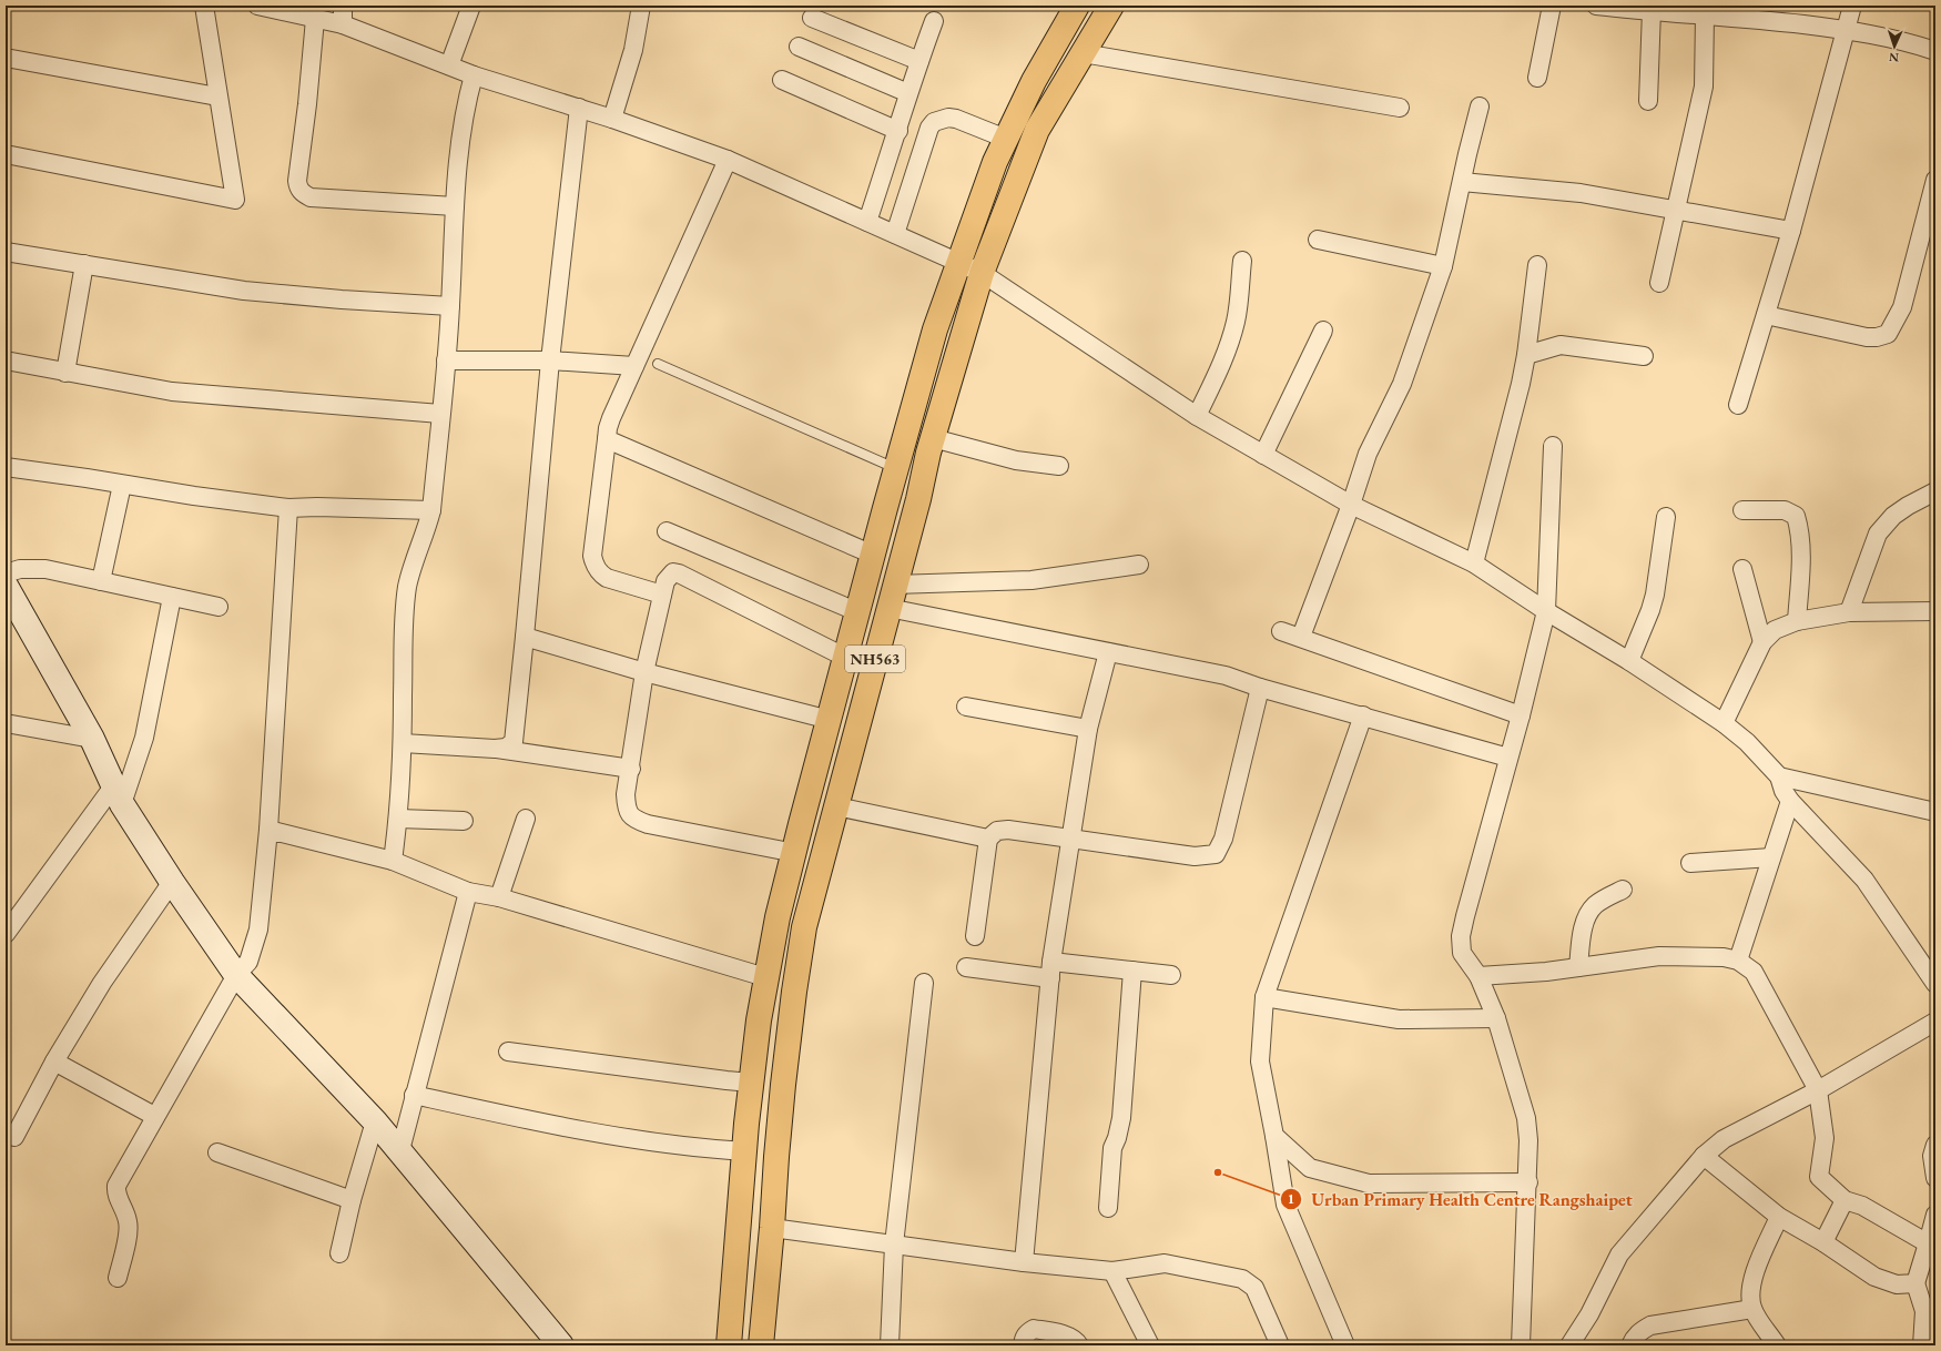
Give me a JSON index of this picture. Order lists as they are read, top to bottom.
{
  "streets": {
    "highway": ["NH563"]
  },
  "places": ["Urban Primary Health Centre Rangshaipet"],
  "north": "bottom"
}
